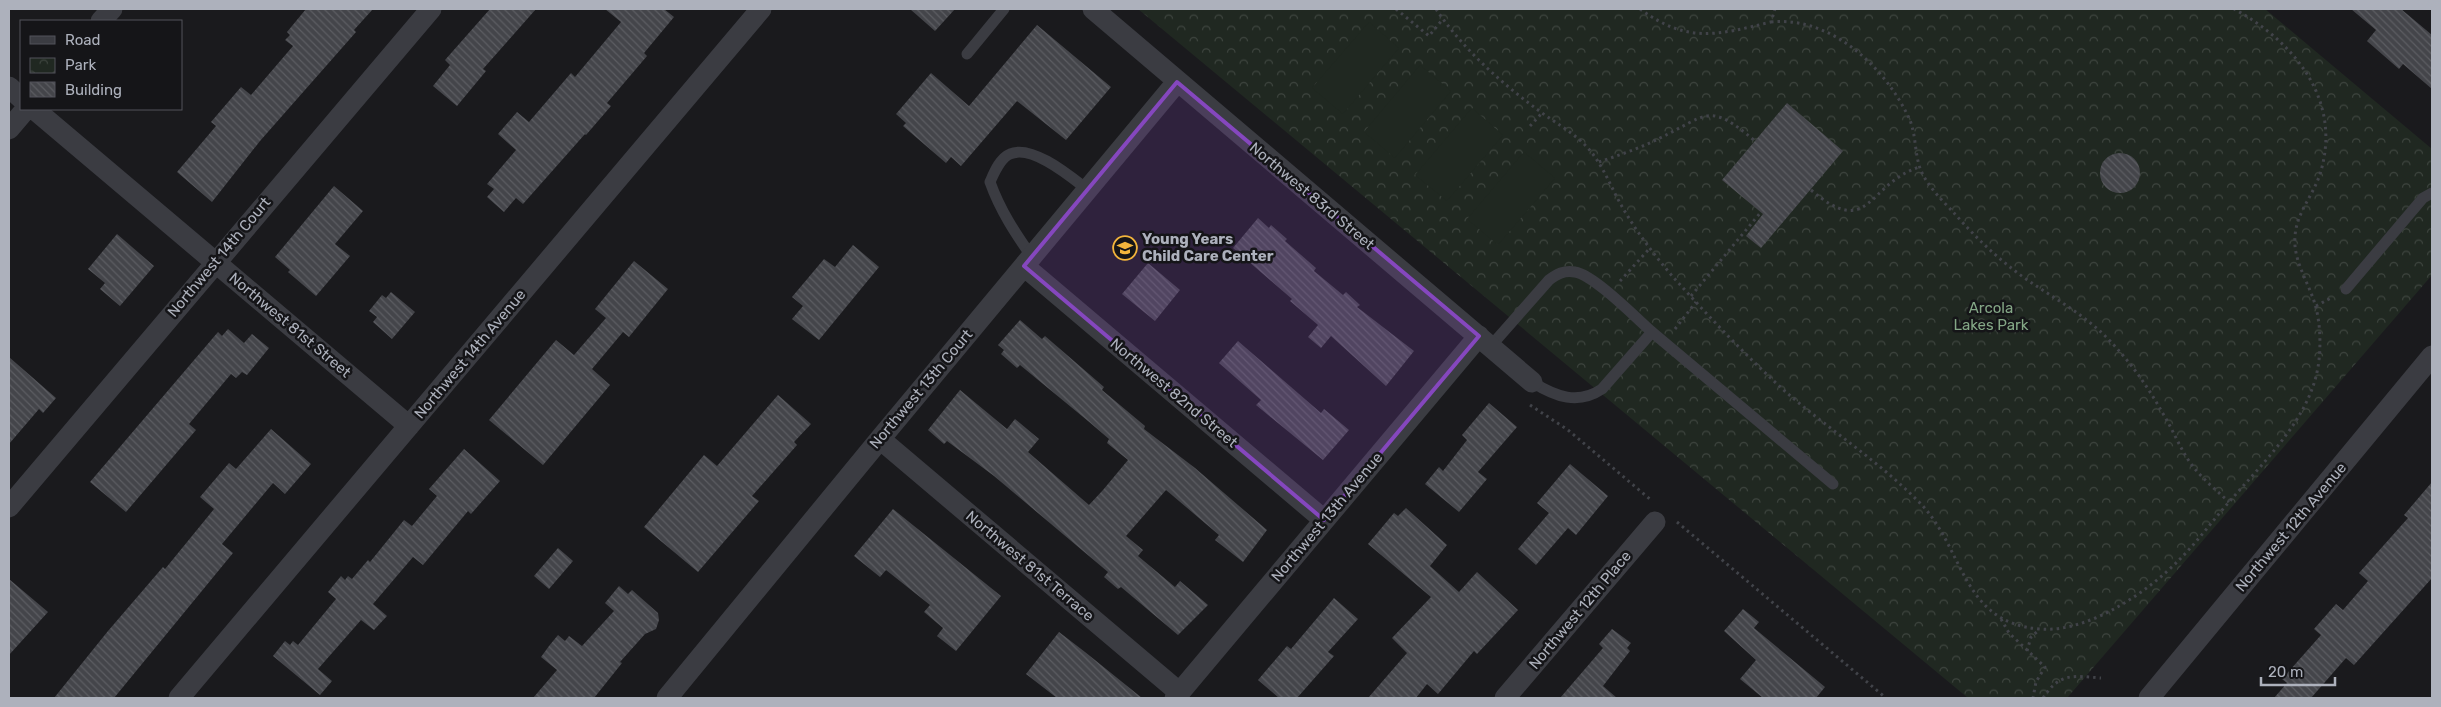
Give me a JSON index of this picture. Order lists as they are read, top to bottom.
{
  "streets": {
    "street": [
      "Northwest 83rd Street",
      "Northwest 14th Court",
      "Northwest 81st Street",
      "Northwest 14th Avenue",
      "Northwest 13th Court",
      "Northwest 82nd Street",
      "Northwest 13th Avenue",
      "Northwest 12th Avenue",
      "Northwest 81st Terrace",
      "Northwest 12th Place"
    ]
  },
  "crossings": [
    ["Northwest 83rd Street", "Northwest 13th Court"],
    ["Northwest 83rd Street", "Northwest 13th Avenue"],
    ["Northwest 14th Court", "Northwest 81st Street"],
    ["Northwest 81st Street", "Northwest 14th Avenue"],
    ["Northwest 13th Court", "Northwest 82nd Street"],
    ["Northwest 13th Court", "Northwest 81st Terrace"],
    ["Northwest 82nd Street", "Northwest 13th Avenue"],
    ["Northwest 13th Avenue", "Northwest 81st Terrace"]
  ],
  "parks": ["Arcola Lakes Park"],
  "places": {
    "school or university": ["Young Years Child Care Center"]
  },
  "legend": ["Road", "Park", "Building"],
  "scale_bar": "20 m"
}
